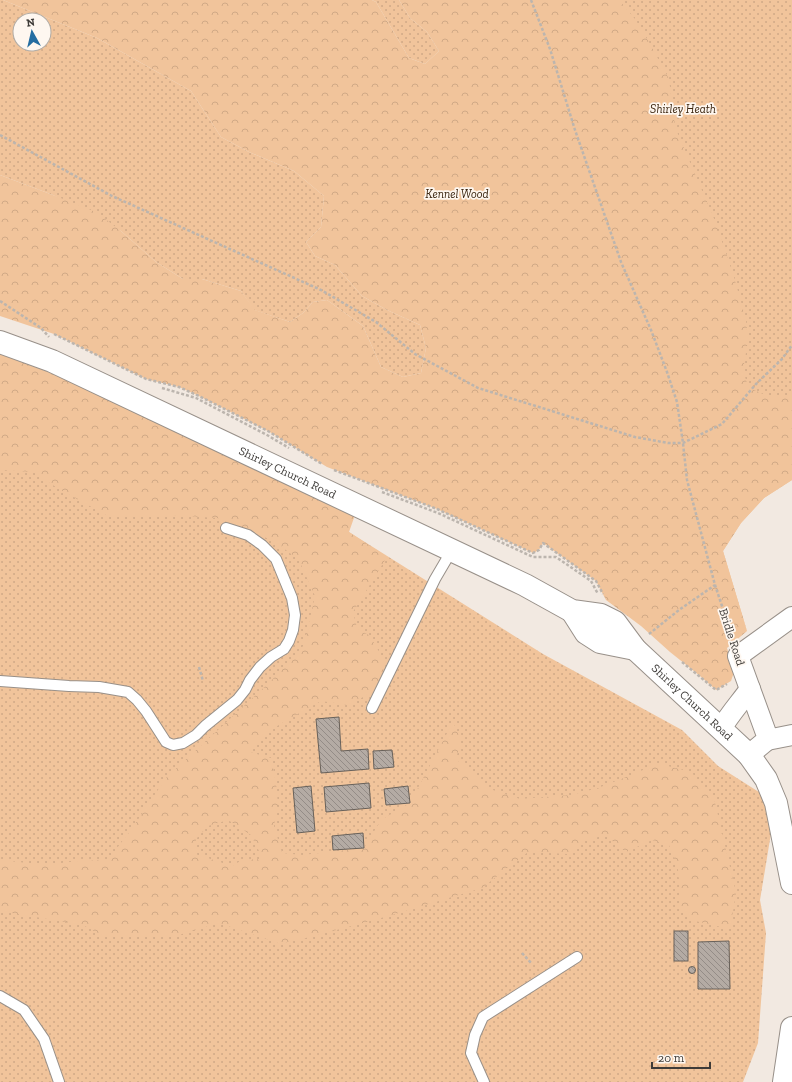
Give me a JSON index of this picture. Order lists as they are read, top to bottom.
{
  "streets": {
    "street": ["Shirley Church Road", "Bridle Road"]
  },
  "parks": ["Shirley Heath", "Kennel Wood"],
  "scale_bar": "20 m",
  "north": "top"
}
